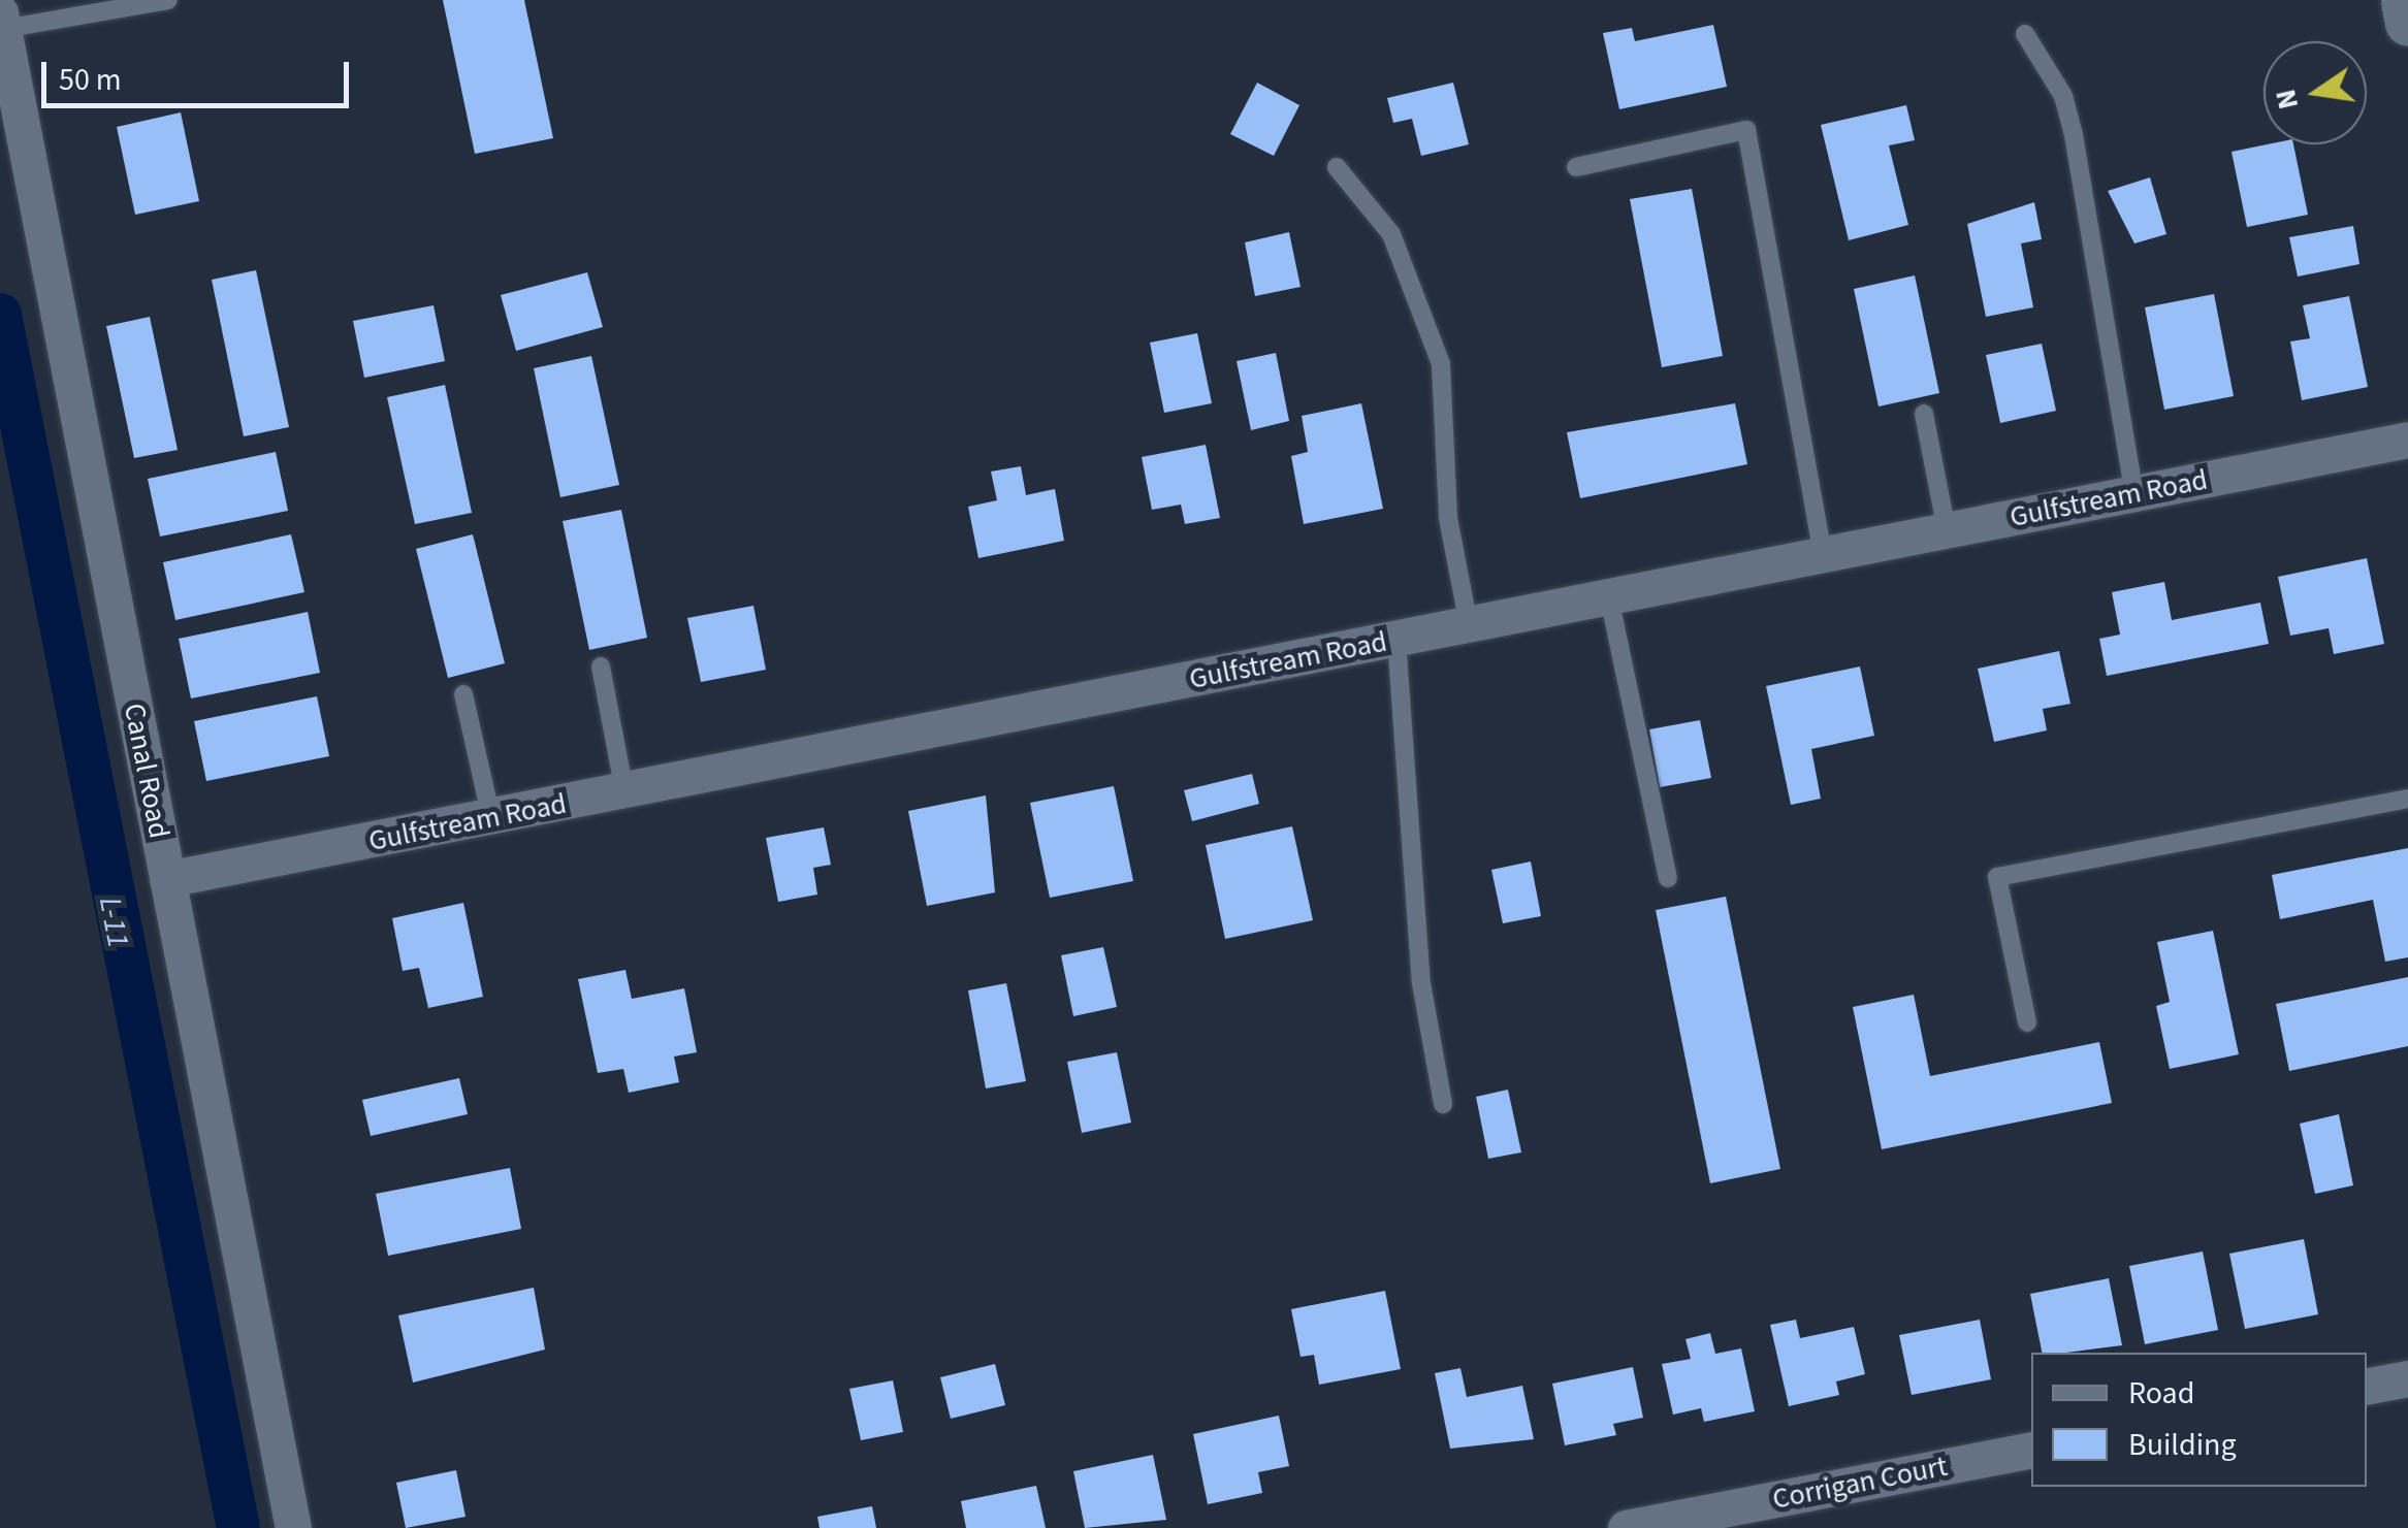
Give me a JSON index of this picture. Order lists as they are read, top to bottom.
{
  "streets": {
    "street": ["Gulfstream Road", "Canal Road", "Corrigan Court"]
  },
  "crossings": [
    ["Gulfstream Road", "Canal Road"]
  ],
  "water": ["L-11"],
  "legend": ["Road", "Building"],
  "scale_bar": "50 m",
  "north": "left"
}
